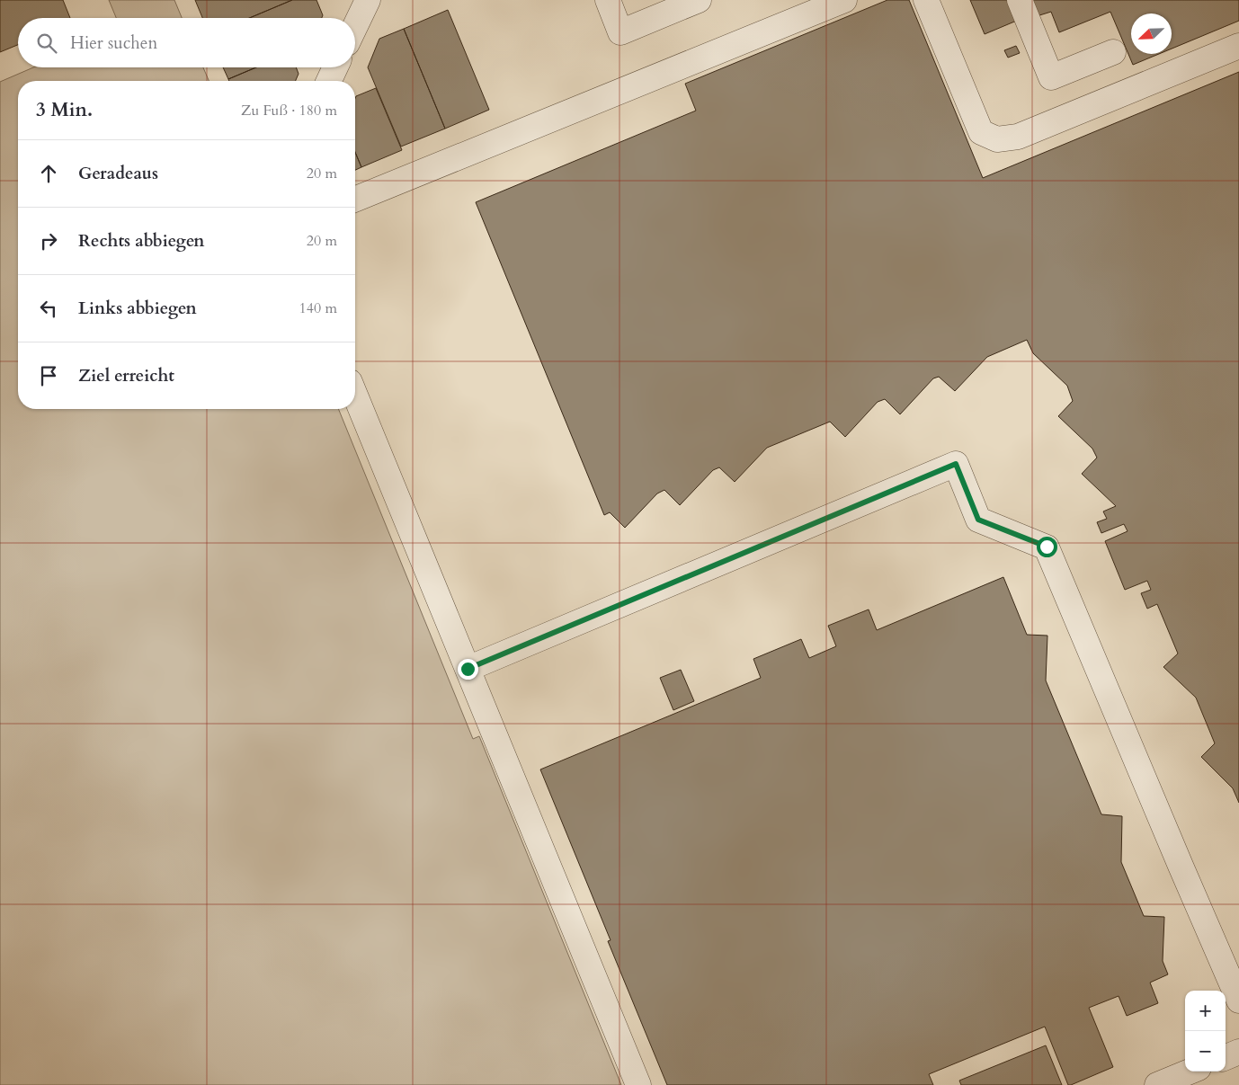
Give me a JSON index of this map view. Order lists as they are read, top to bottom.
{
  "north": "bottom left",
  "page": {
    "search": "Hier suchen",
    "heading": ["3 Min.", "Zu Fuß · 180 m"],
    "list": [
      ["Geradeaus", "20 m"],
      ["Rechts abbiegen", "20 m"],
      ["Links abbiegen", "140 m"],
      "Ziel erreicht"
    ],
    "map_buttons": ["+", "−"]
  }
}
